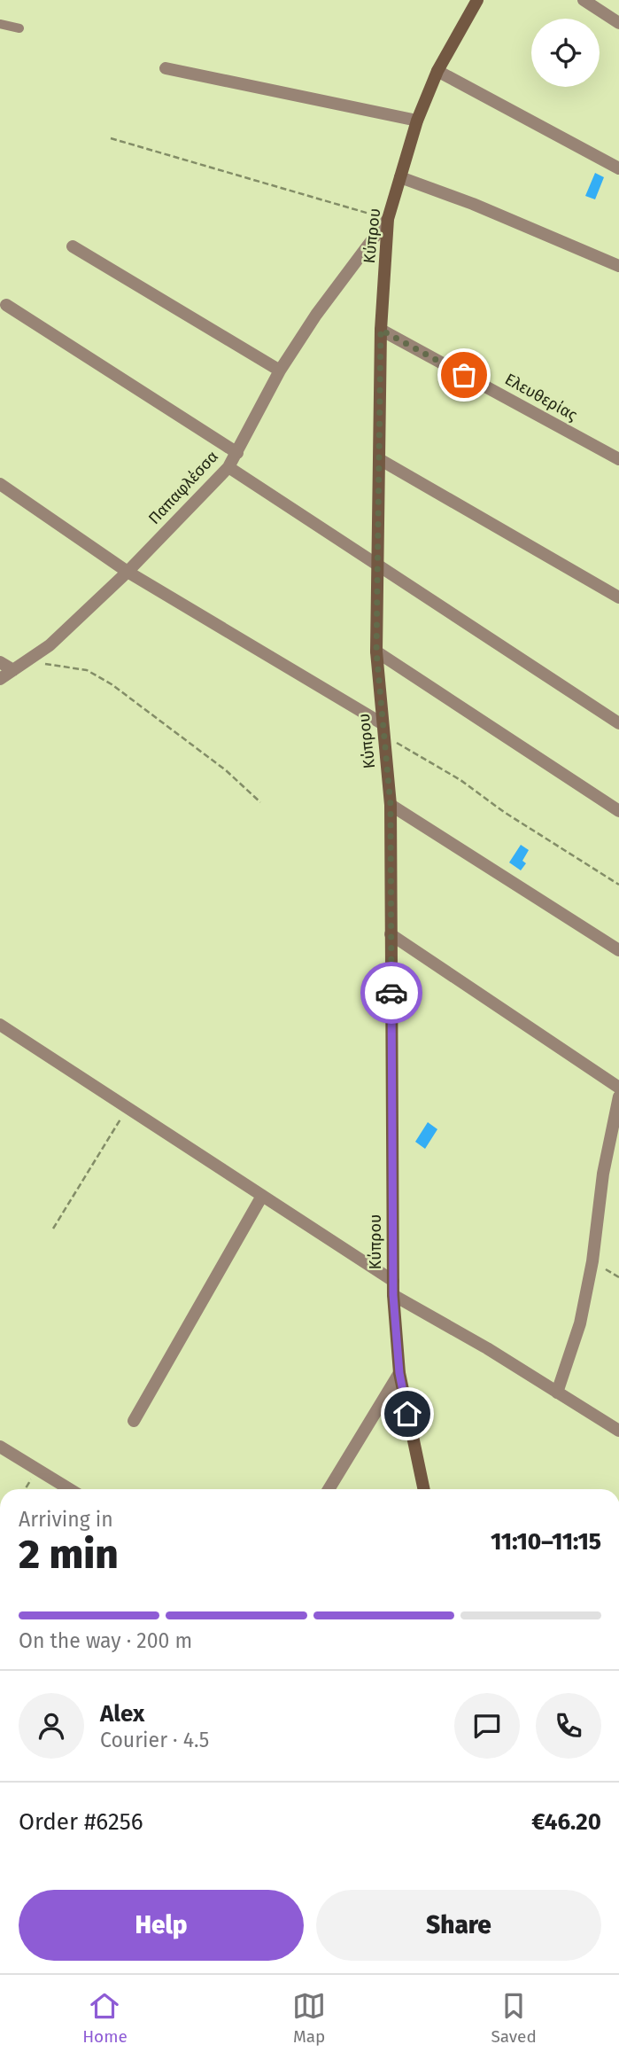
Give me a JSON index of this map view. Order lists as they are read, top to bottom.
{
  "streets": {
    "street": ["Κύπρου", "Ελευθερίας", "Παπαφλέσσα"]
  },
  "crossings": [
    ["Κύπρου", "Ελευθερίας"],
    ["Κύπρου", "Παπαφλέσσα"]
  ],
  "page": {
    "heading": ["2 min", "Arriving in", "11:10–11:15"],
    "panel": [
      "Alex",
      "Courier · 4.5",
      "Order #6256",
      "€46.20"
    ],
    "bar": "On the way · 200 m",
    "buttons": ["Help", "Share"],
    "tabs": ["Home", "Map", "Saved"]
  }
}
